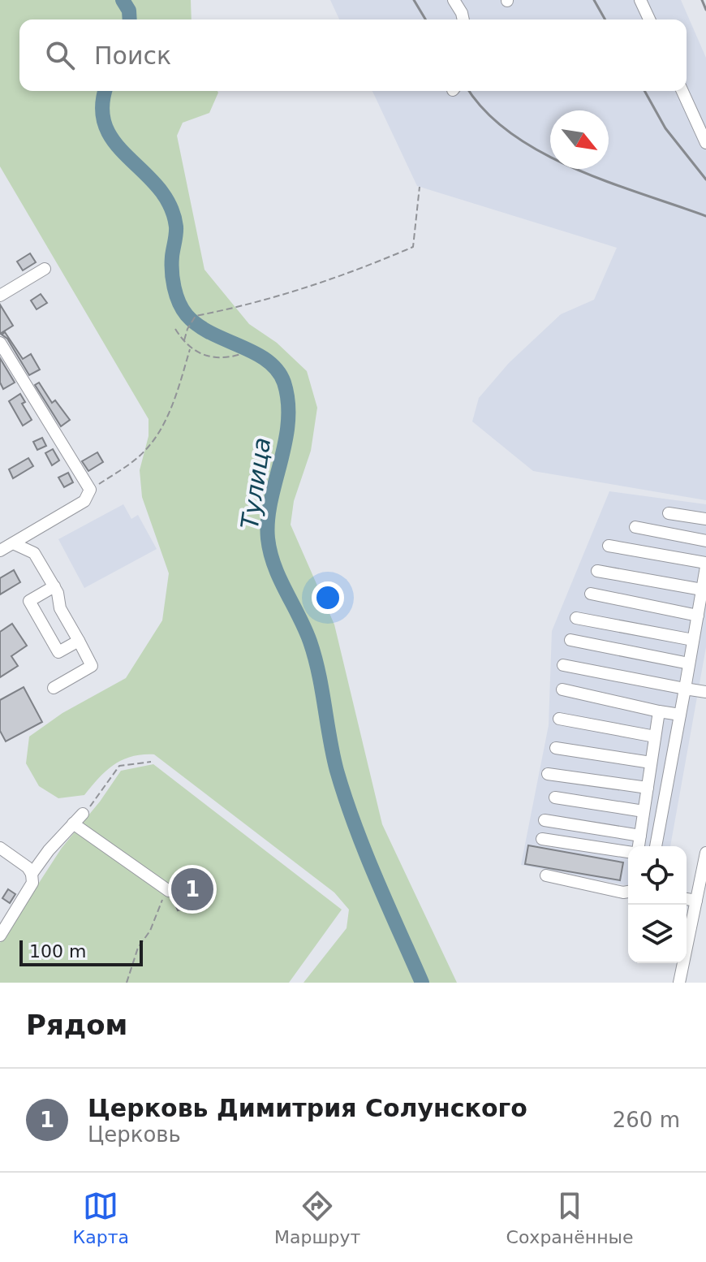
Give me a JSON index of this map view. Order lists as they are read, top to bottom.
{
  "water": ["Тулица"],
  "scale_bar": "100 m",
  "north": "bottom right",
  "page": {
    "search": "Поиск",
    "pins": "1",
    "scale": "100 m",
    "heading": "Рядом",
    "list": [
      {
        "mark": "1",
        "name": "Церковь Димитрия Солунского",
        "note": "Церковь",
        "value": "260 m"
      }
    ],
    "nav": ["Карта", "Маршрут", "Сохранённые"]
  }
}
